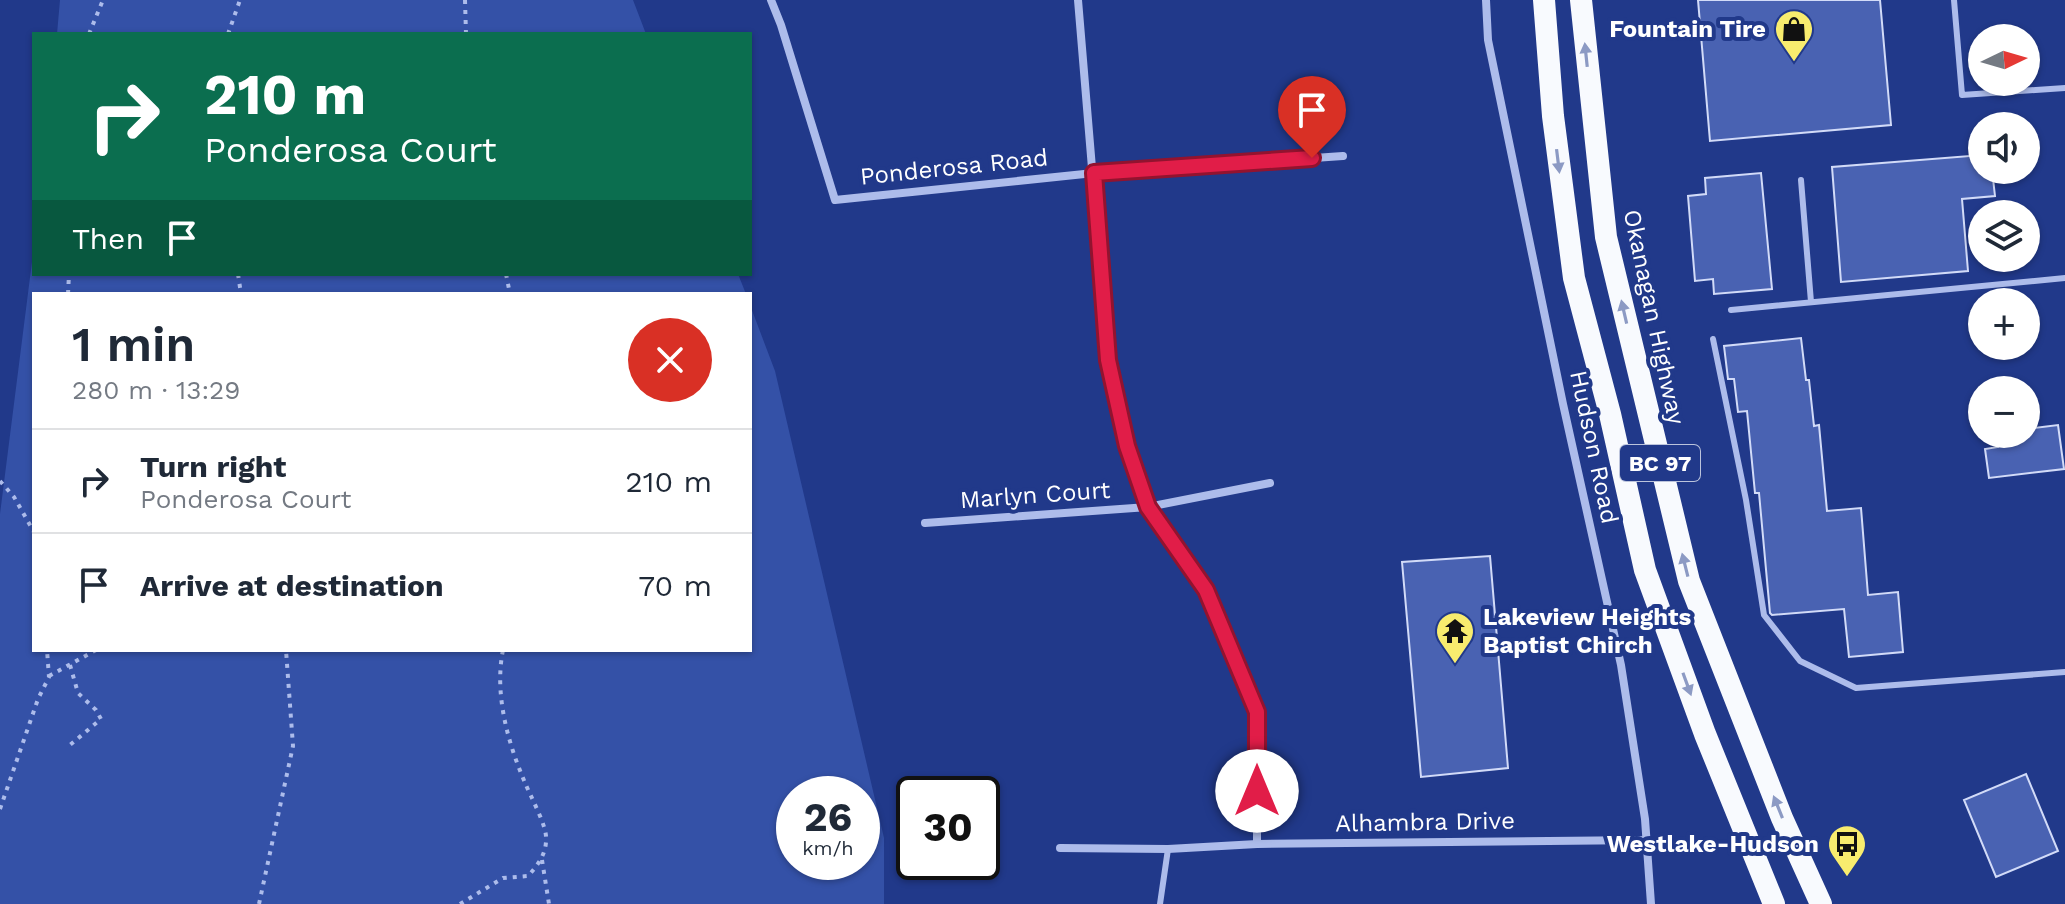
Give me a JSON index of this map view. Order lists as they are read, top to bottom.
{
  "streets": {
    "highway": ["Okanagan Highway", "BC 97"],
    "street": [
      "Ponderosa Road",
      "Hudson Road",
      "Marlyn Court",
      "Alhambra Drive"
    ]
  },
  "crossings": [
    ["Hudson Road", "Alhambra Drive"]
  ],
  "places": {
    "shop": ["Fountain Tire"],
    "temple": ["Lakeview Heights Baptist Chirch"],
    "bus stop": ["Westlake-Hudson"]
  },
  "north": "right",
  "page": {
    "map_buttons": ["+", "−"],
    "turn": ["210 m", "Ponderosa Court"],
    "then": "Then",
    "heading": ["1 min", "280 m · 13:29"],
    "list": [
      {
        "name": "Turn right",
        "note": "Ponderosa Court",
        "value": "210 m"
      },
      {
        "name": "Arrive at destination",
        "value": "70 m"
      }
    ],
    "speed": "26 km/h",
    "limit": "30"
  }
}
